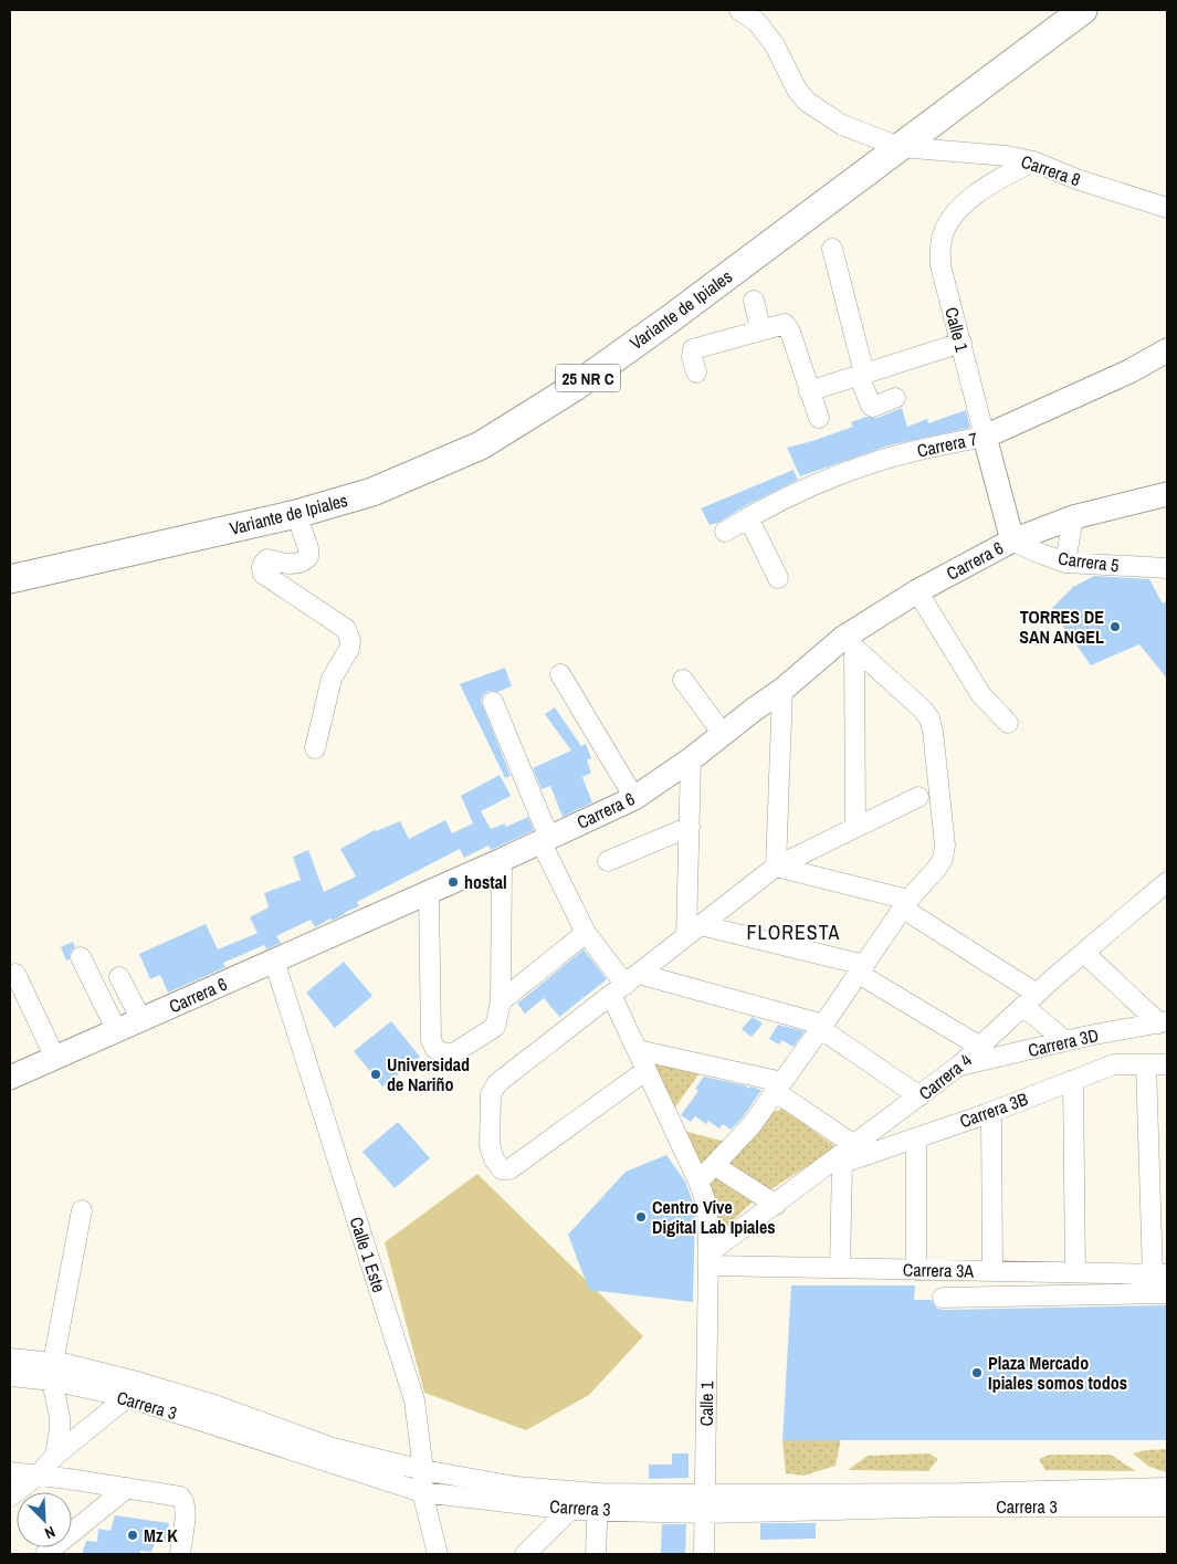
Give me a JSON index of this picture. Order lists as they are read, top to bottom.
{
  "streets": {
    "highway": ["Variante de Ipiales", "25 NR C"],
    "main road": ["Calle 1", "Carrera 7", "Carrera 6"],
    "street": [
      "Carrera 8",
      "Carrera 5",
      "Carrera 3D",
      "Carrera 4",
      "Carrera 3B",
      "Calle 1 Este",
      "Carrera 3A",
      "Carrera 3"
    ]
  },
  "crossings": [
    ["Carrera 8", "Variante de Ipiales"],
    ["Carrera 8", "Calle 1"],
    ["Calle 1", "Carrera 7"],
    ["Calle 1", "Carrera 6"],
    ["Calle 1", "Carrera 5"],
    ["Calle 1", "Carrera 4"],
    ["Calle 1", "Carrera 3A"],
    ["Calle 1", "Carrera 3"],
    ["Carrera 6", "Carrera 5"],
    ["Carrera 6", "Calle 1 Este"],
    ["Carrera 3D", "Carrera 4"],
    ["Carrera 4", "Carrera 3B"],
    ["Carrera 4", "Carrera 3A"],
    ["Calle 1 Este", "Carrera 3"]
  ],
  "districts": ["FLORESTA"],
  "places": [
    "TORRES DE SAN ANGEL",
    "hostal",
    "Universidad de Nariño",
    "Centro Vive Digital Lab Ipiales",
    "Plaza Mercado Ipiales somos todos",
    "Mz K"
  ],
  "north": "bottom right"
}
